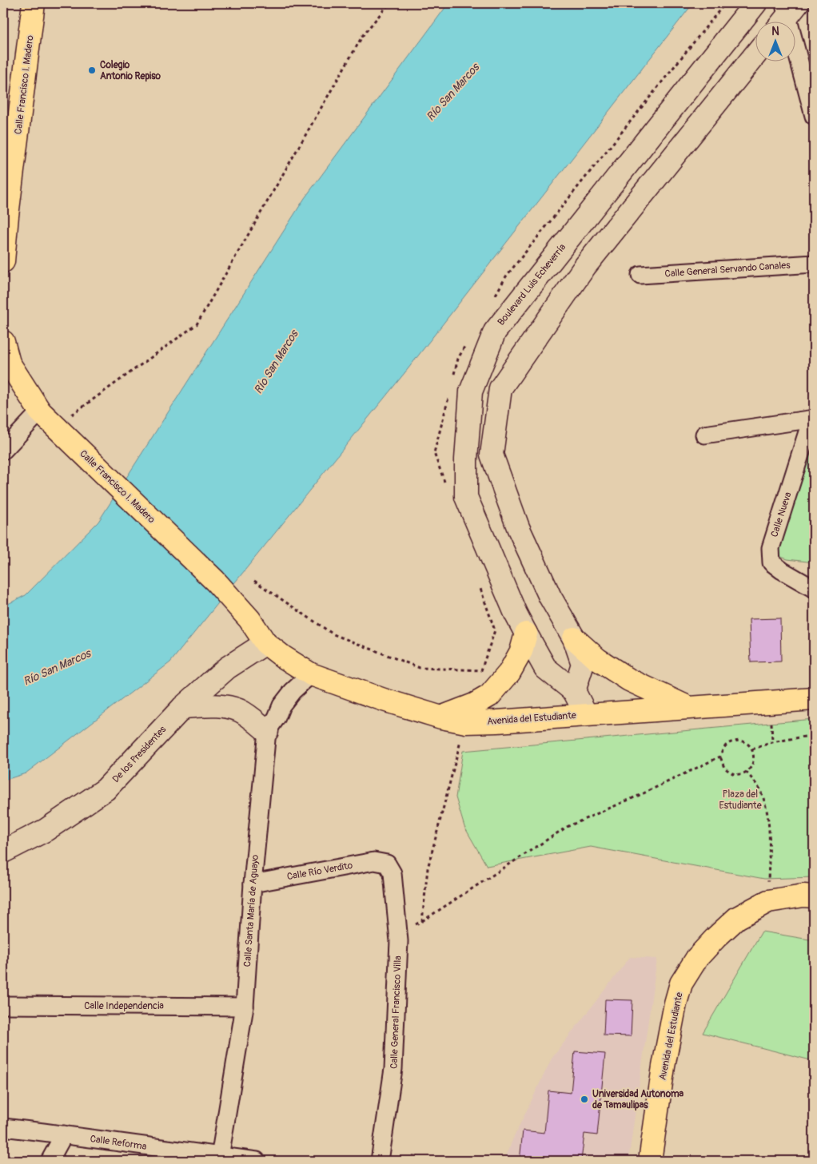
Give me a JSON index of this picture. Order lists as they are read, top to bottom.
{
  "streets": {
    "main road": [
      "Calle Francisco I. Madero",
      "Boulevard Luis Echeverría",
      "Avenida del Estudiante",
      "De los Presidentes"
    ],
    "street": [
      "Calle General Servando Canales",
      "Calle Nueva",
      "Calle Río Verdito",
      "Calle Santa María de Aguayo",
      "Calle Independencia",
      "Calle General Francisco Villa",
      "Calle Reforma"
    ]
  },
  "crossings": [
    ["Calle Francisco I. Madero", "Avenida del Estudiante"],
    ["Calle Francisco I. Madero", "De los Presidentes"],
    ["Boulevard Luis Echeverría", "Avenida del Estudiante"],
    ["Avenida del Estudiante", "De los Presidentes"],
    ["Avenida del Estudiante", "Calle Santa María de Aguayo"],
    ["Calle Río Verdito", "Calle Santa María de Aguayo"],
    ["Calle Río Verdito", "Calle General Francisco Villa"],
    ["Calle Santa María de Aguayo", "Calle Independencia"],
    ["Calle Santa María de Aguayo", "Calle Reforma"]
  ],
  "water": ["Río San Marcos"],
  "parks": ["Plaza del Estudiante"],
  "places": ["Colegio Antonio Repiso", "Universidad Autonoma de Tamaulipas"],
  "north": "top"
}
